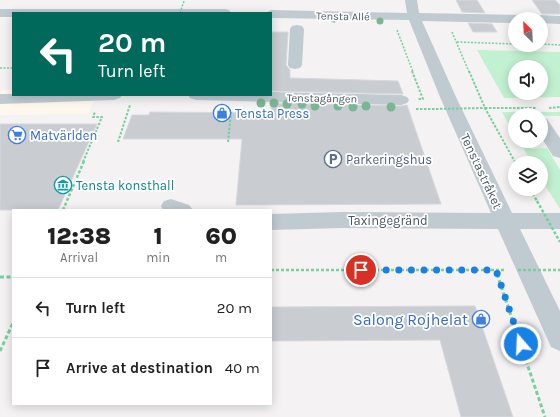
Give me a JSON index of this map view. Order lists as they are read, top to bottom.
{
  "streets": {
    "street": [
      "Tensta Allé",
      "Tenstagången",
      "Tenstastråket",
      "Taxingegränd"
    ]
  },
  "crossings": [
    ["Tensta Allé", "Tenstastråket"],
    ["Tenstastråket", "Taxingegränd"]
  ],
  "places": {
    "shop": ["Tensta Press", "Salong Rojhelat"],
    "supermarket": ["Matvärlden"],
    "parking": ["Parkeringshus"],
    "museum": ["Tensta konsthall"]
  },
  "north": "top left",
  "page": {
    "turn": ["20 m", "Turn left"],
    "eta": [
      "12:38",
      "Arrival",
      "1",
      "min",
      "60",
      "m"
    ],
    "list": [
      {
        "name": "Turn left",
        "value": "20 m"
      },
      {
        "name": "Arrive at destination",
        "value": "40 m"
      }
    ]
  }
}
